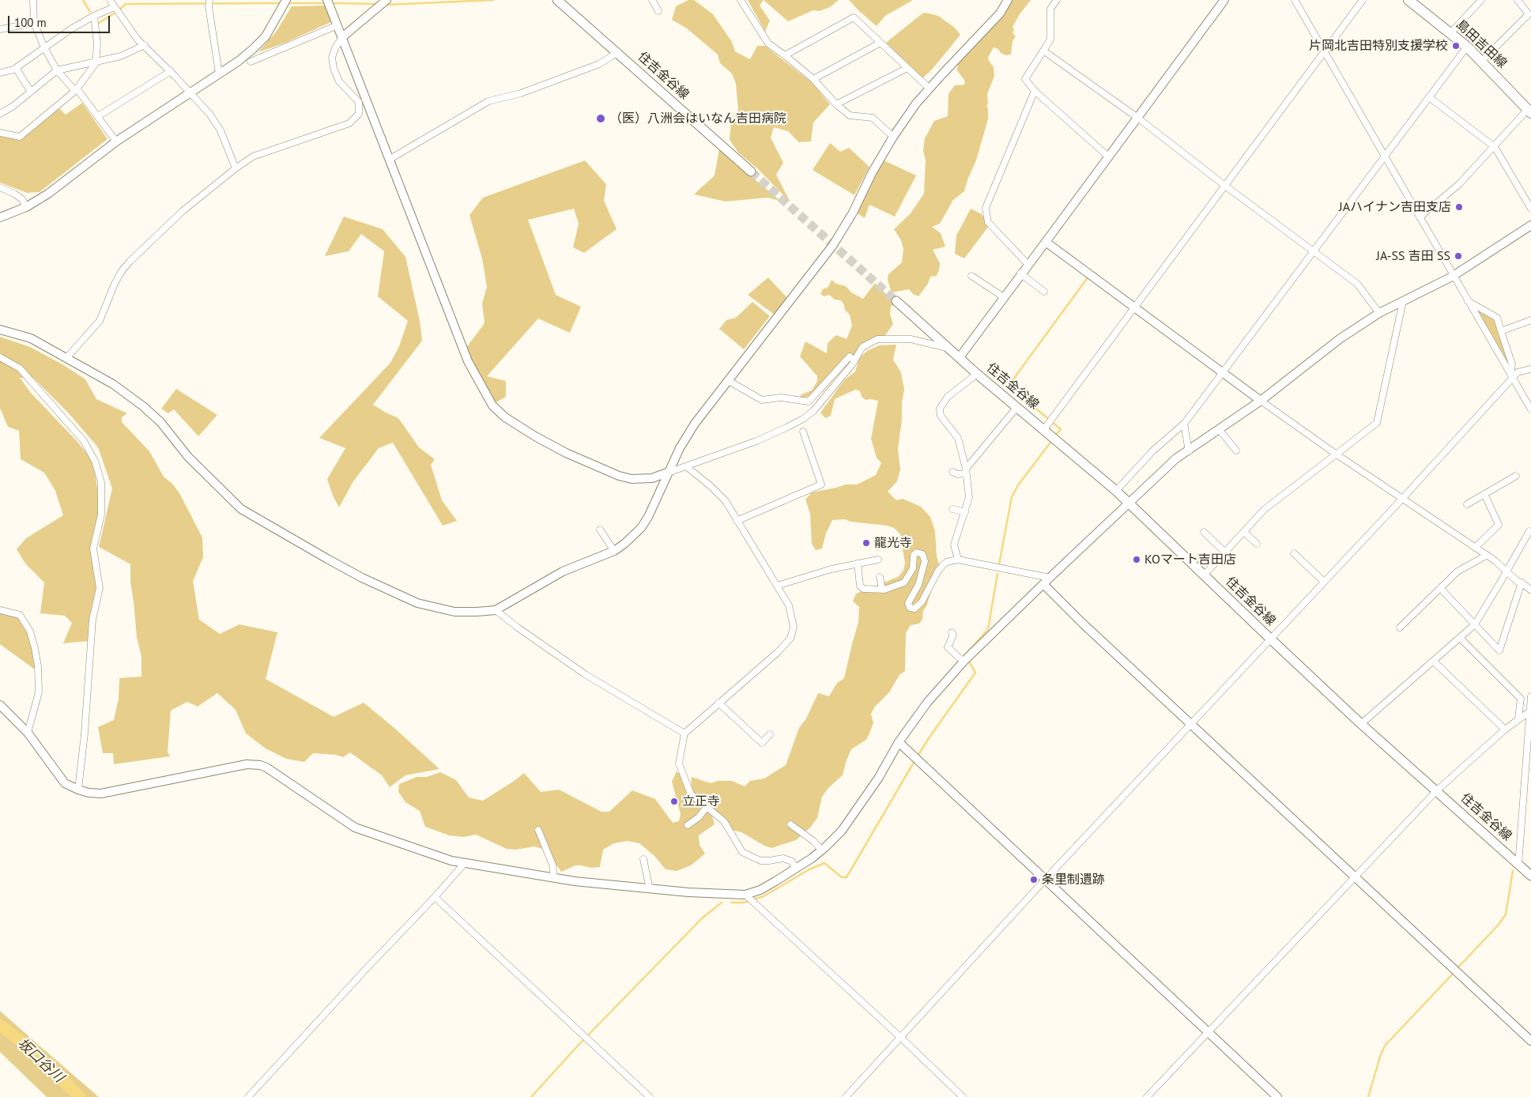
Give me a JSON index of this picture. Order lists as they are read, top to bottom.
{
  "streets": {
    "main road": ["島田吉田線", "住吉金谷線"]
  },
  "water": ["坂口谷川"],
  "places": [
    "片岡北吉田特別支援学校",
    "（医）八洲会はいなん吉田病院",
    "JAハイナン吉田支店",
    "JA-SS 吉田 SS",
    "龍光寺",
    "KOマート吉田店",
    "立正寺",
    "条里制遺跡"
  ],
  "scale_bar": "100 m"
}
